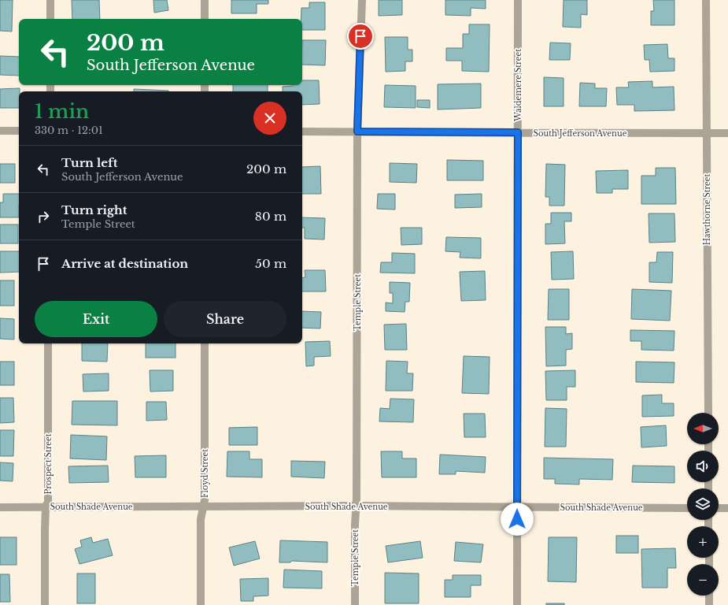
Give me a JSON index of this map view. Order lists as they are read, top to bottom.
{
  "streets": {
    "street": [
      "Waldemere Street",
      "South Jefferson Avenue",
      "Hawthorne Street",
      "Temple Street",
      "Prospect Street",
      "Floyd Street",
      "South Shade Avenue"
    ]
  },
  "crossings": [
    ["Waldemere Street", "South Jefferson Avenue"],
    ["Waldemere Street", "South Shade Avenue"],
    ["South Jefferson Avenue", "Hawthorne Street"],
    ["South Jefferson Avenue", "Temple Street"],
    ["Temple Street", "South Shade Avenue"],
    ["Prospect Street", "South Shade Avenue"],
    ["Floyd Street", "South Shade Avenue"]
  ],
  "north": "left",
  "page": {
    "turn": ["200 m", "South Jefferson Avenue"],
    "heading": ["1 min", "330 m · 12:01"],
    "list": [
      {
        "name": "Turn left",
        "note": "South Jefferson Avenue",
        "value": "200 m"
      },
      {
        "name": "Turn right",
        "note": "Temple Street",
        "value": "80 m"
      },
      {
        "name": "Arrive at destination",
        "value": "50 m"
      }
    ],
    "buttons": ["Exit", "Share"],
    "map_buttons": ["+", "−"]
  }
}
